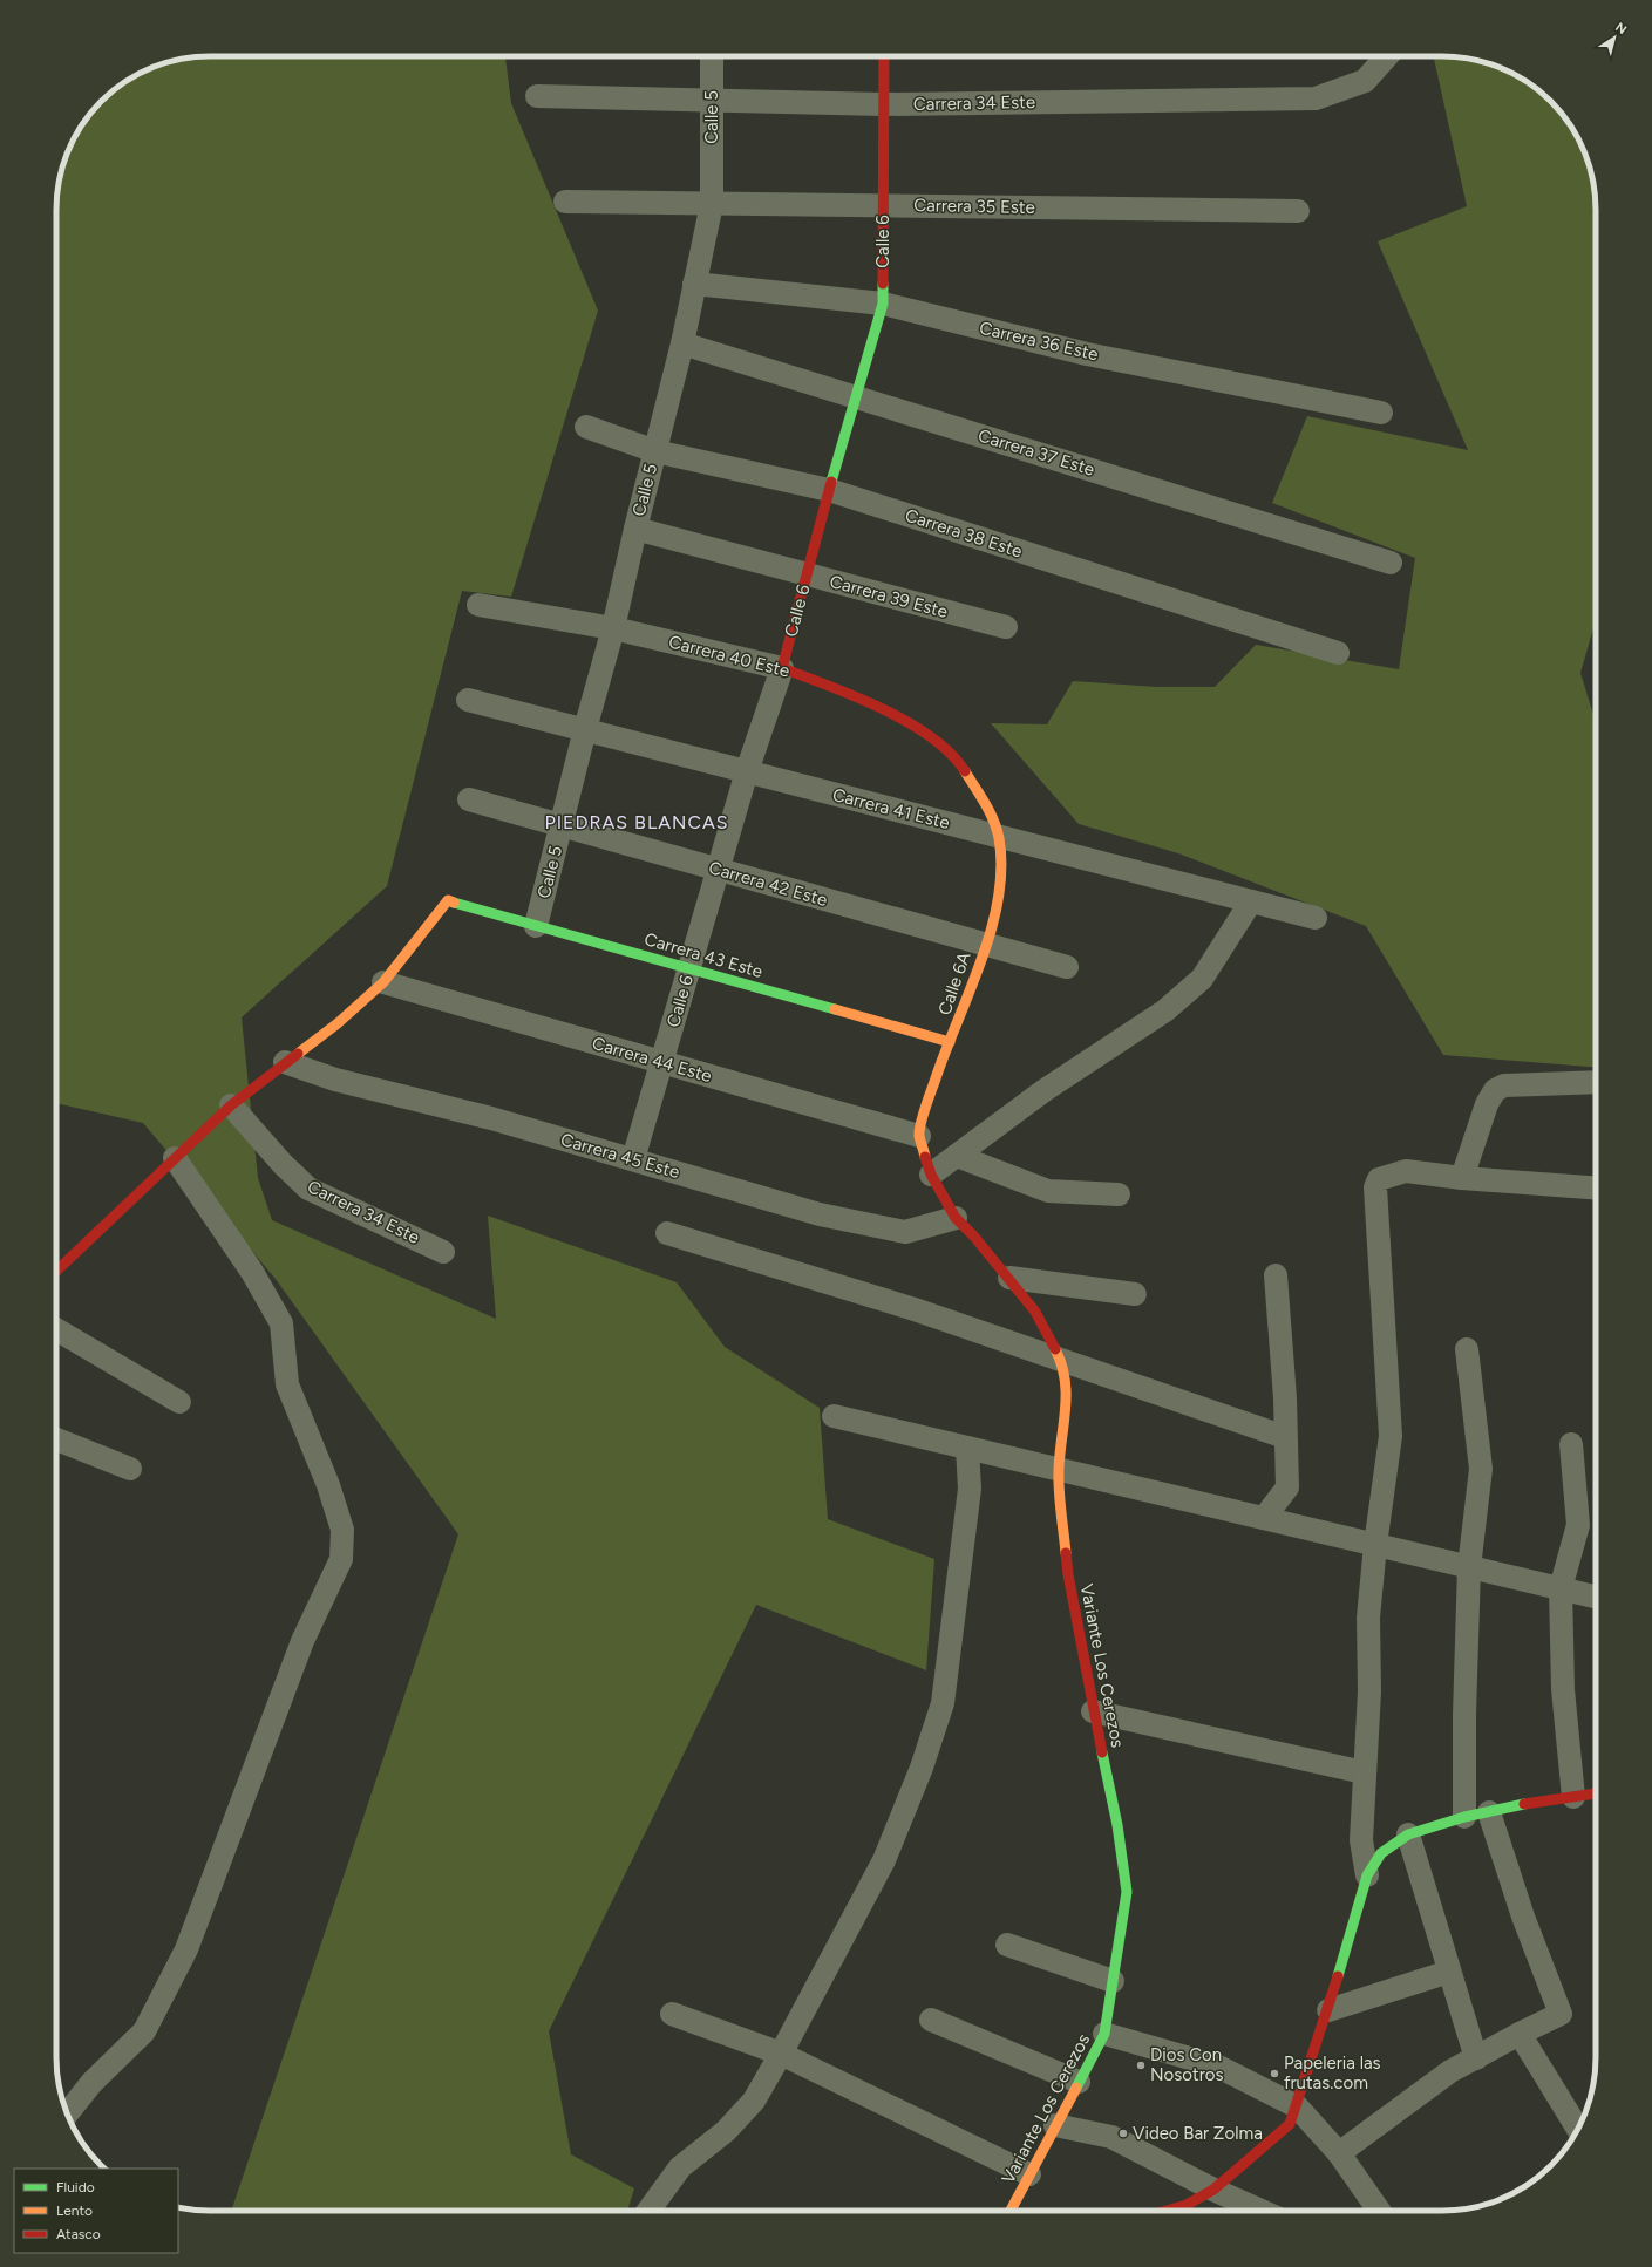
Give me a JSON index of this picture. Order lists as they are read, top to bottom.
{
  "streets": {
    "street": [
      "Carrera 34 Este",
      "Calle 5",
      "Carrera 35 Este",
      "Calle 6",
      "Carrera 36 Este",
      "Carrera 37 Este",
      "Carrera 38 Este",
      "Carrera 39 Este",
      "Carrera 40 Este",
      "Carrera 41 Este",
      "Carrera 42 Este",
      "Carrera 43 Este",
      "Calle 6A",
      "Carrera 44 Este",
      "Carrera 45 Este",
      "Variante Los Cerezos"
    ]
  },
  "crossings": [
    ["Carrera 34 Este", "Calle 5"],
    ["Carrera 34 Este", "Calle 6"],
    ["Calle 5", "Carrera 35 Este"],
    ["Calle 5", "Carrera 36 Este"],
    ["Calle 5", "Carrera 37 Este"],
    ["Calle 5", "Carrera 38 Este"],
    ["Calle 5", "Carrera 39 Este"],
    ["Calle 5", "Carrera 40 Este"],
    ["Calle 5", "Carrera 41 Este"],
    ["Calle 5", "Carrera 42 Este"],
    ["Calle 5", "Carrera 43 Este"],
    ["Carrera 35 Este", "Calle 6"],
    ["Calle 6", "Carrera 36 Este"],
    ["Calle 6", "Carrera 37 Este"],
    ["Calle 6", "Carrera 38 Este"],
    ["Calle 6", "Carrera 39 Este"],
    ["Calle 6", "Carrera 40 Este"],
    ["Calle 6", "Carrera 41 Este"],
    ["Calle 6", "Carrera 42 Este"],
    ["Calle 6", "Carrera 43 Este"],
    ["Calle 6", "Carrera 44 Este"],
    ["Calle 6", "Carrera 45 Este"],
    ["Carrera 40 Este", "Carrera 41 Este"],
    ["Carrera 40 Este", "Calle 6A"],
    ["Carrera 41 Este", "Calle 6A"],
    ["Carrera 42 Este", "Calle 6A"],
    ["Carrera 43 Este", "Calle 6A"],
    ["Carrera 43 Este", "Carrera 44 Este"],
    ["Calle 6A", "Carrera 44 Este"],
    ["Calle 6A", "Variante Los Cerezos"],
    ["Carrera 44 Este", "Variante Los Cerezos"],
    ["Carrera 45 Este", "Variante Los Cerezos"]
  ],
  "districts": ["PIEDRAS BLANCAS"],
  "places": ["Dios Con Nosotros", "Papeleria las frutas.com", "Video Bar Zolma"],
  "legend": ["Fluido", "Lento", "Atasco"],
  "north": "top right"
}
